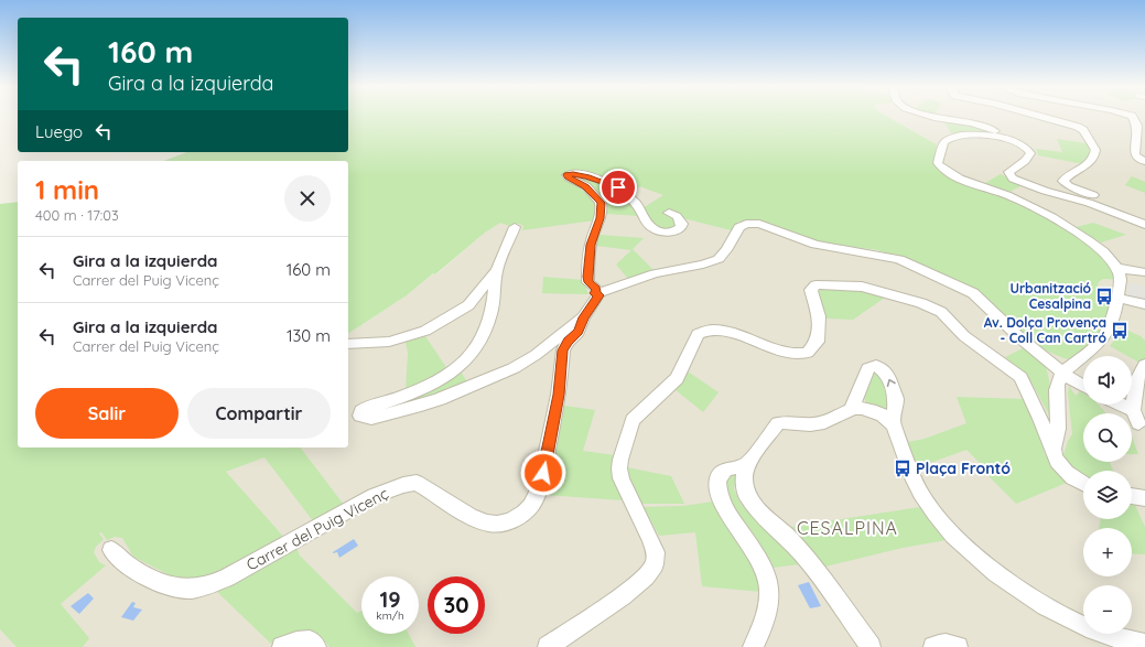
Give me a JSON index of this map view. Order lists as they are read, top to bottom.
{
  "streets": {
    "street": ["Carrer del Puig Vicenç"]
  },
  "districts": ["CESALPINA"],
  "places": {
    "bus stop": ["Urbanització Cesalpina", "Av. Dolça Provença - Coll Can Cartró", "Plaça Frontó"]
  },
  "page": {
    "turn": ["160 m", "Gira a la izquierda"],
    "then": "Luego",
    "heading": ["1 min", "400 m · 17:03"],
    "list": [
      {
        "name": "Gira a la izquierda",
        "note": "Carrer del Puig Vicenç",
        "value": "160 m"
      },
      {
        "name": "Gira a la izquierda",
        "note": "Carrer del Puig Vicenç",
        "value": "130 m"
      }
    ],
    "map_buttons": ["+", "−"],
    "buttons": ["Salir", "Compartir"],
    "speed": "19 km/h",
    "limit": "30"
  }
}
